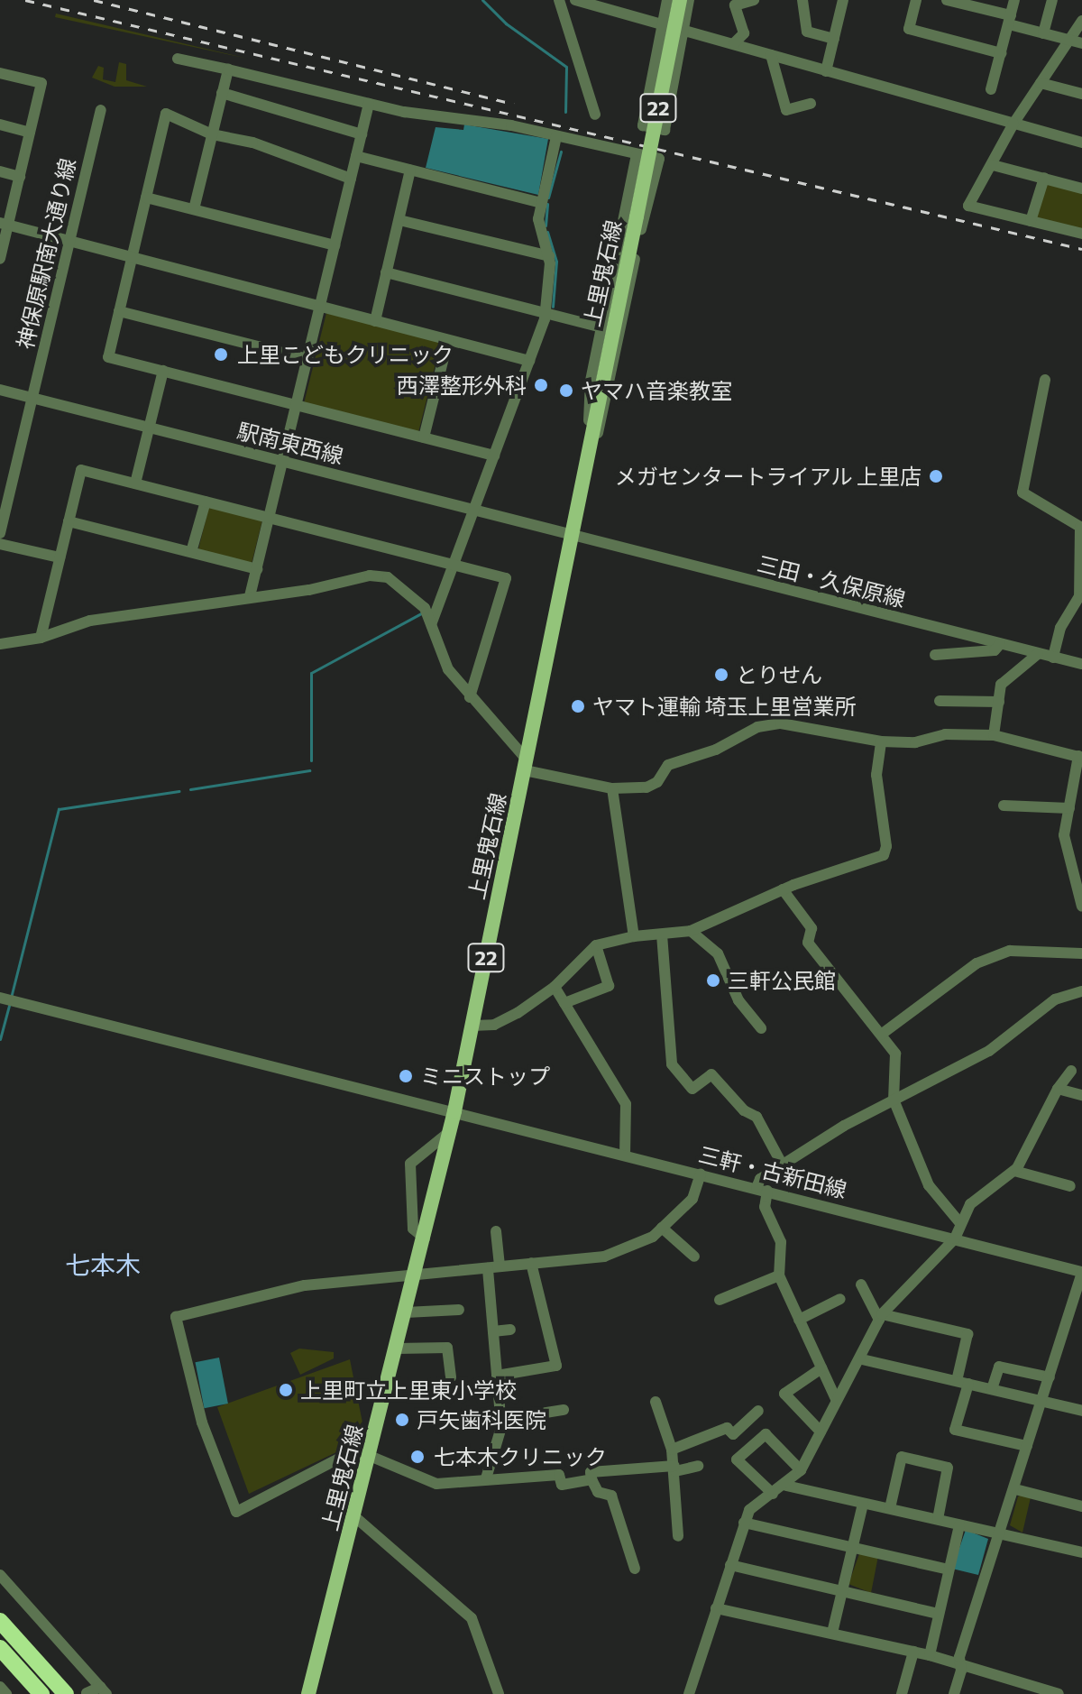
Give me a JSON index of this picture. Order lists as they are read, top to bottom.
{
  "streets": {
    "main road": ["22", "上里鬼石線"],
    "street": [
      "神保原駅南大通り線",
      "駅南東西線",
      "三田・久保原線",
      "三軒・古新田線"
    ]
  },
  "crossings": [
    ["神保原駅南大通り線", "駅南東西線"],
    ["上里鬼石線", "駅南東西線"],
    ["上里鬼石線", "三田・久保原線"],
    ["上里鬼石線", "三軒・古新田線"],
    ["駅南東西線", "三田・久保原線"]
  ],
  "districts": ["七本木"],
  "places": [
    "上里こどもクリニック",
    "西澤整形外科",
    "ヤマハ音楽教室",
    "メガセンタートライアル 上里店",
    "とりせん",
    "ヤマト運輸 埼玉上里営業所",
    "三軒公民館",
    "ミニストップ",
    "上里町立上里東小学校",
    "戸矢歯科医院",
    "七本木クリニック"
  ]
}
